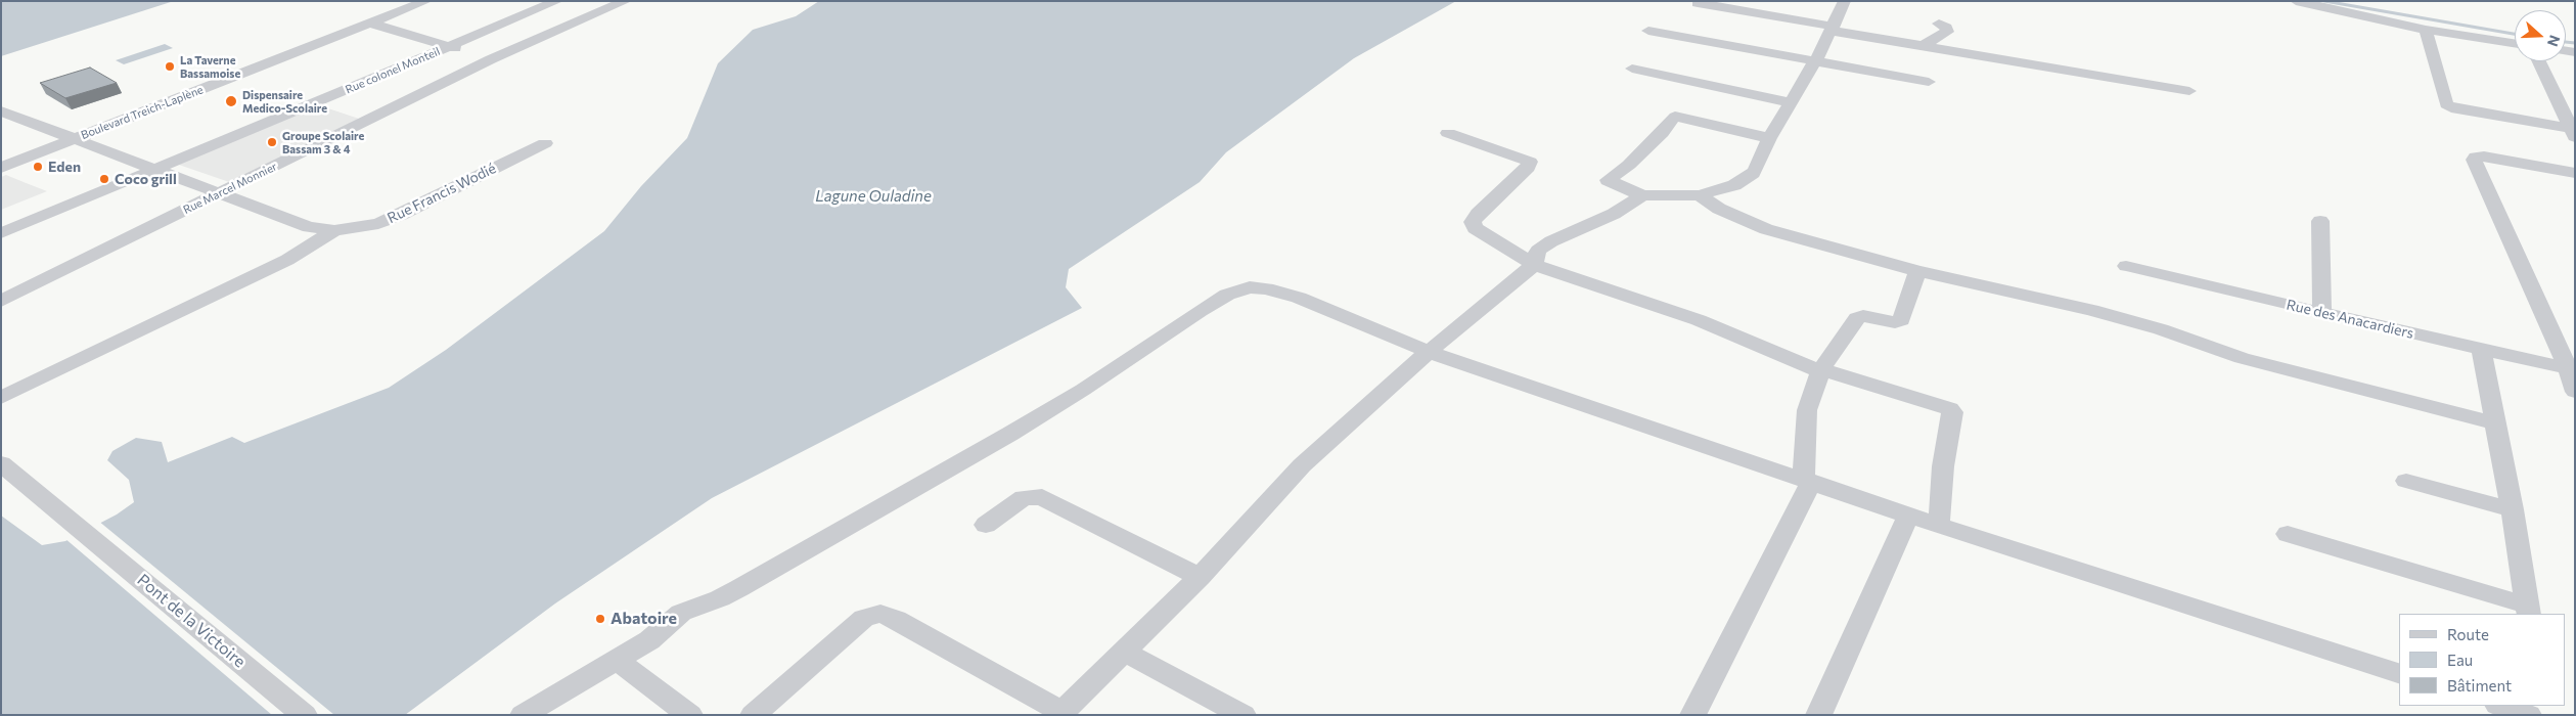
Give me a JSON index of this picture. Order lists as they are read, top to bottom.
{
  "streets": {
    "street": [
      "Rue colonel Monteil",
      "Boulevard Treich-Laplène",
      "Rue Marcel Monnier",
      "Rue Francis Wodié",
      "Rue des Anacardiers",
      "Pont de la Victoire"
    ]
  },
  "crossings": [
    ["Rue colonel Monteil", "Rue Francis Wodié"],
    ["Boulevard Treich-Laplène", "Rue Francis Wodié"],
    ["Rue Marcel Monnier", "Rue Francis Wodié"]
  ],
  "water": ["Lagune Ouladine"],
  "places": [
    "La Taverne Bassamoise",
    "Dispensaire Medico-Scolaire",
    "Groupe Scolaire Bassam 3 & 4",
    "Eden",
    "Coco grill",
    "Abatoire"
  ],
  "legend": ["Route", "Eau", "Bâtiment"],
  "north": "right"
}
